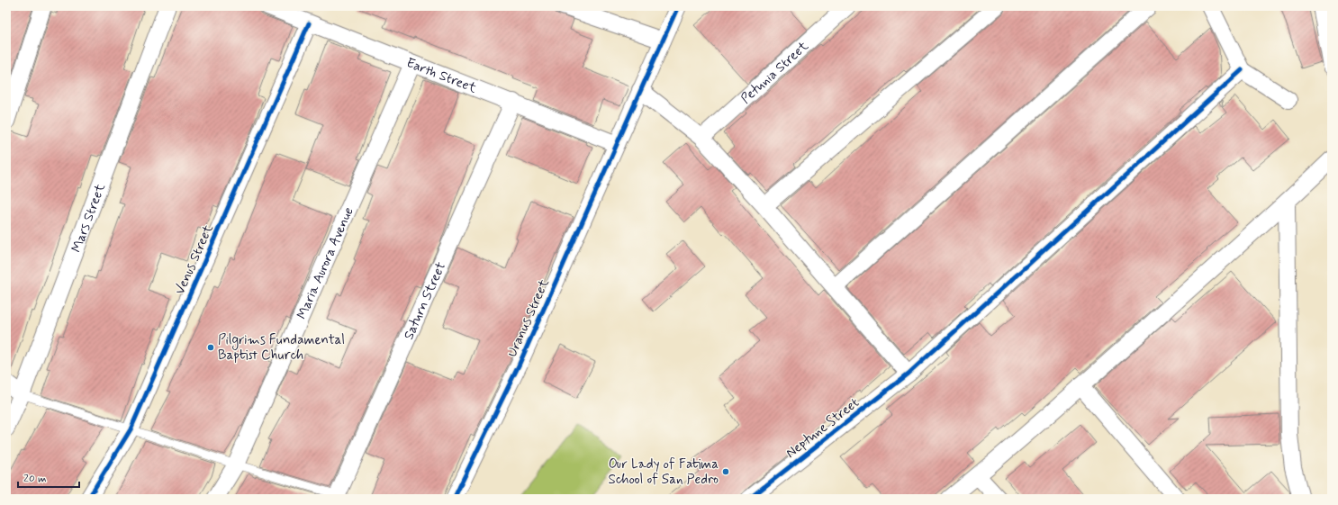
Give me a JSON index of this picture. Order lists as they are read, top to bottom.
{
  "streets": {
    "street": [
      "Petunia Street",
      "Earth Street",
      "Mars Street",
      "Venus Street",
      "Maria Aurora Avenue",
      "Saturn Street",
      "Uranus Street",
      "Neptune Street"
    ]
  },
  "crossings": [
    ["Earth Street", "Venus Street"],
    ["Earth Street", "Maria Aurora Avenue"],
    ["Earth Street", "Saturn Street"],
    ["Earth Street", "Uranus Street"]
  ],
  "places": ["Pilgrims Fundamental Baptist Church", "Our Lady of Fatima School of San Pedro"],
  "scale_bar": "20 m"
}
